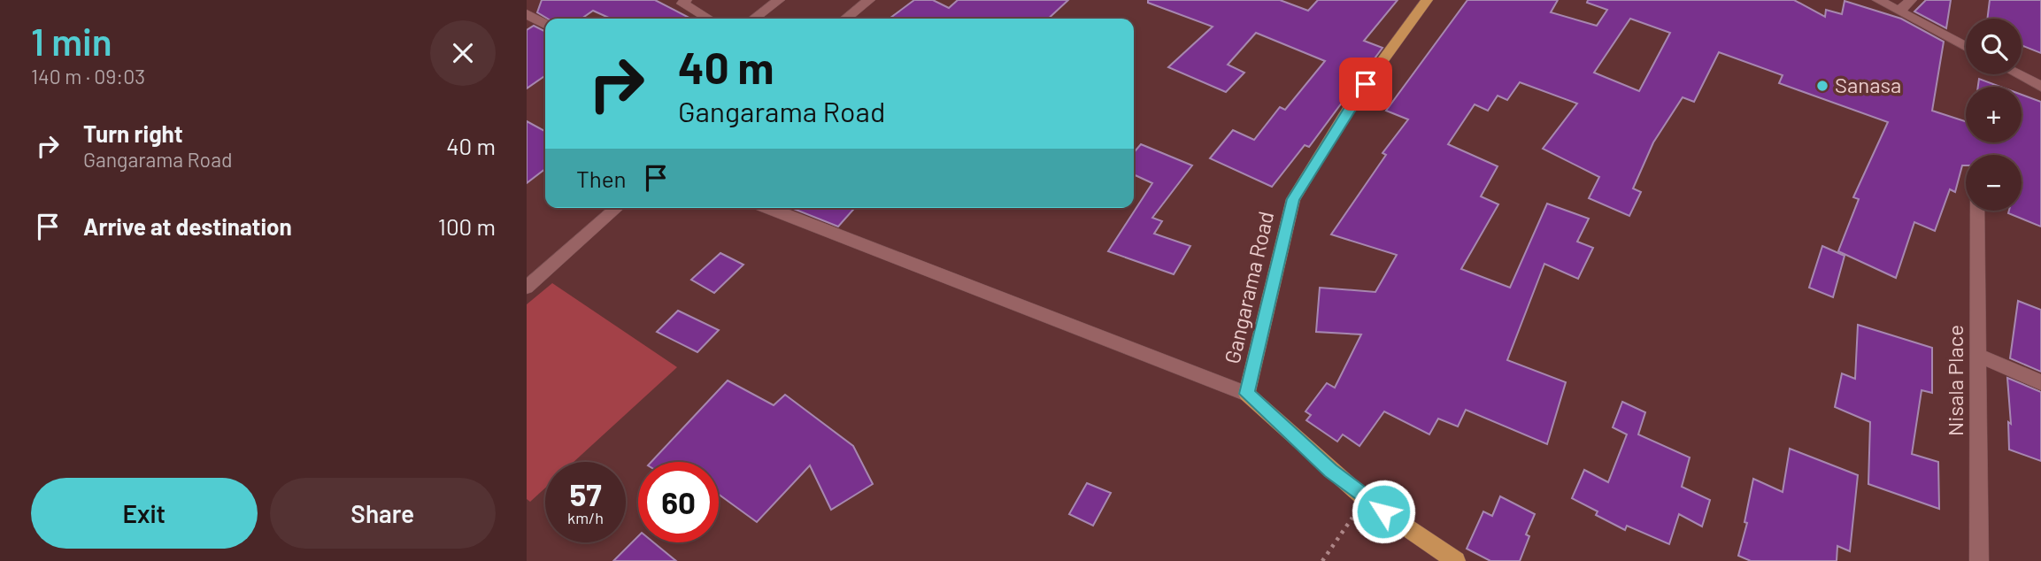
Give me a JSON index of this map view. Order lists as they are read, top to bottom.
{
  "streets": {
    "main road": ["Gangarama Road"],
    "street": ["Nisala Place"]
  },
  "places": ["Sanasa"],
  "page": {
    "heading": ["1 min", "140 m · 09:03"],
    "map_buttons": ["+", "−"],
    "turn": ["40 m", "Gangarama Road"],
    "list": [
      {
        "name": "Turn right",
        "note": "Gangarama Road",
        "value": "40 m"
      },
      {
        "name": "Arrive at destination",
        "value": "100 m"
      }
    ],
    "then": "Then",
    "speed": "57 km/h",
    "limit": "60",
    "buttons": ["Exit", "Share"]
  }
}
